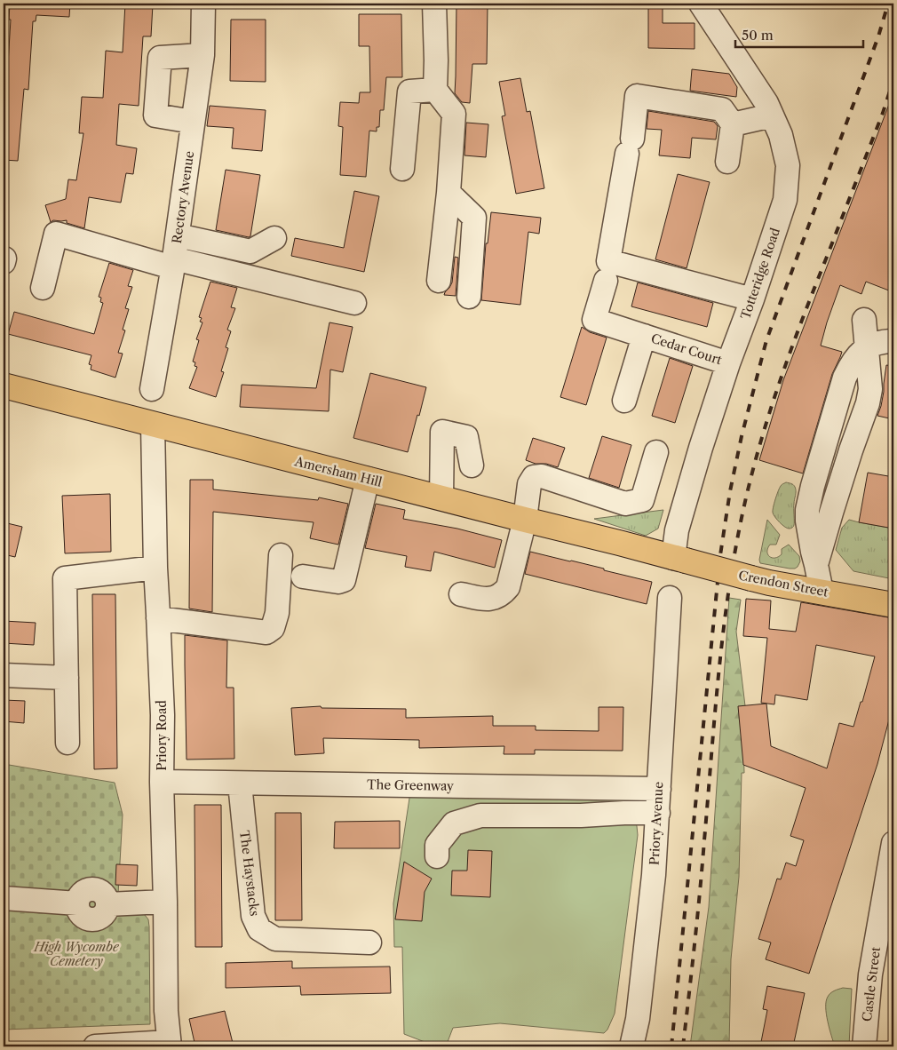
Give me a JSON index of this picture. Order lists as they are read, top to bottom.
{
  "streets": {
    "main road": ["Amersham Hill", "Crendon Street"],
    "street": [
      "Rectory Avenue",
      "Totteridge Road",
      "Cedar Court",
      "Priory Road",
      "The Greenway",
      "Priory Avenue",
      "The Haystacks",
      "Castle Street"
    ]
  },
  "crossings": [
    ["Totteridge Road", "Cedar Court"],
    ["Totteridge Road", "Amersham Hill"],
    ["Totteridge Road", "Crendon Street"],
    ["Amersham Hill", "Crendon Street"],
    ["Amersham Hill", "Priory Road"],
    ["Priory Road", "The Greenway"],
    ["The Greenway", "Priory Avenue"],
    ["The Greenway", "The Haystacks"]
  ],
  "parks": ["High Wycombe Cemetery"],
  "scale_bar": "50 m"
}
